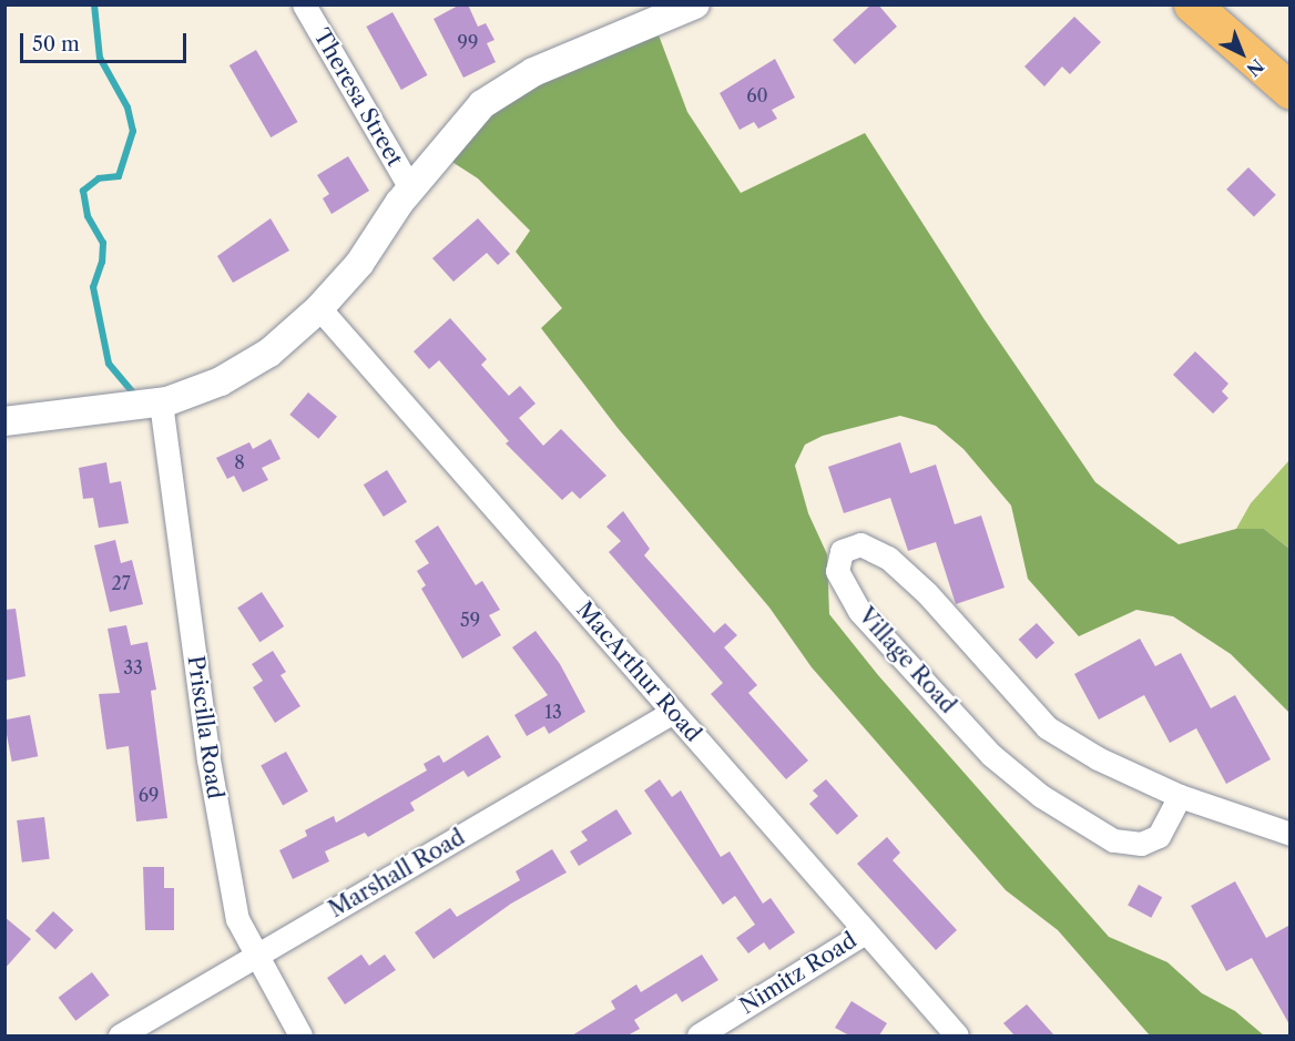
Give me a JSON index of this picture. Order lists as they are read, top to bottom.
{
  "streets": {
    "street": [
      "Theresa Street",
      "Village Road",
      "MacArthur Road",
      "Priscilla Road",
      "Marshall Road",
      "Nimitz Road"
    ]
  },
  "crossings": [
    ["MacArthur Road", "Marshall Road"],
    ["MacArthur Road", "Nimitz Road"],
    ["Priscilla Road", "Marshall Road"]
  ],
  "house_numbers": [
    "99",
    "60",
    "8",
    "27",
    "59",
    "33",
    "13",
    "69"
  ],
  "scale_bar": "50 m",
  "north": "bottom right"
}
